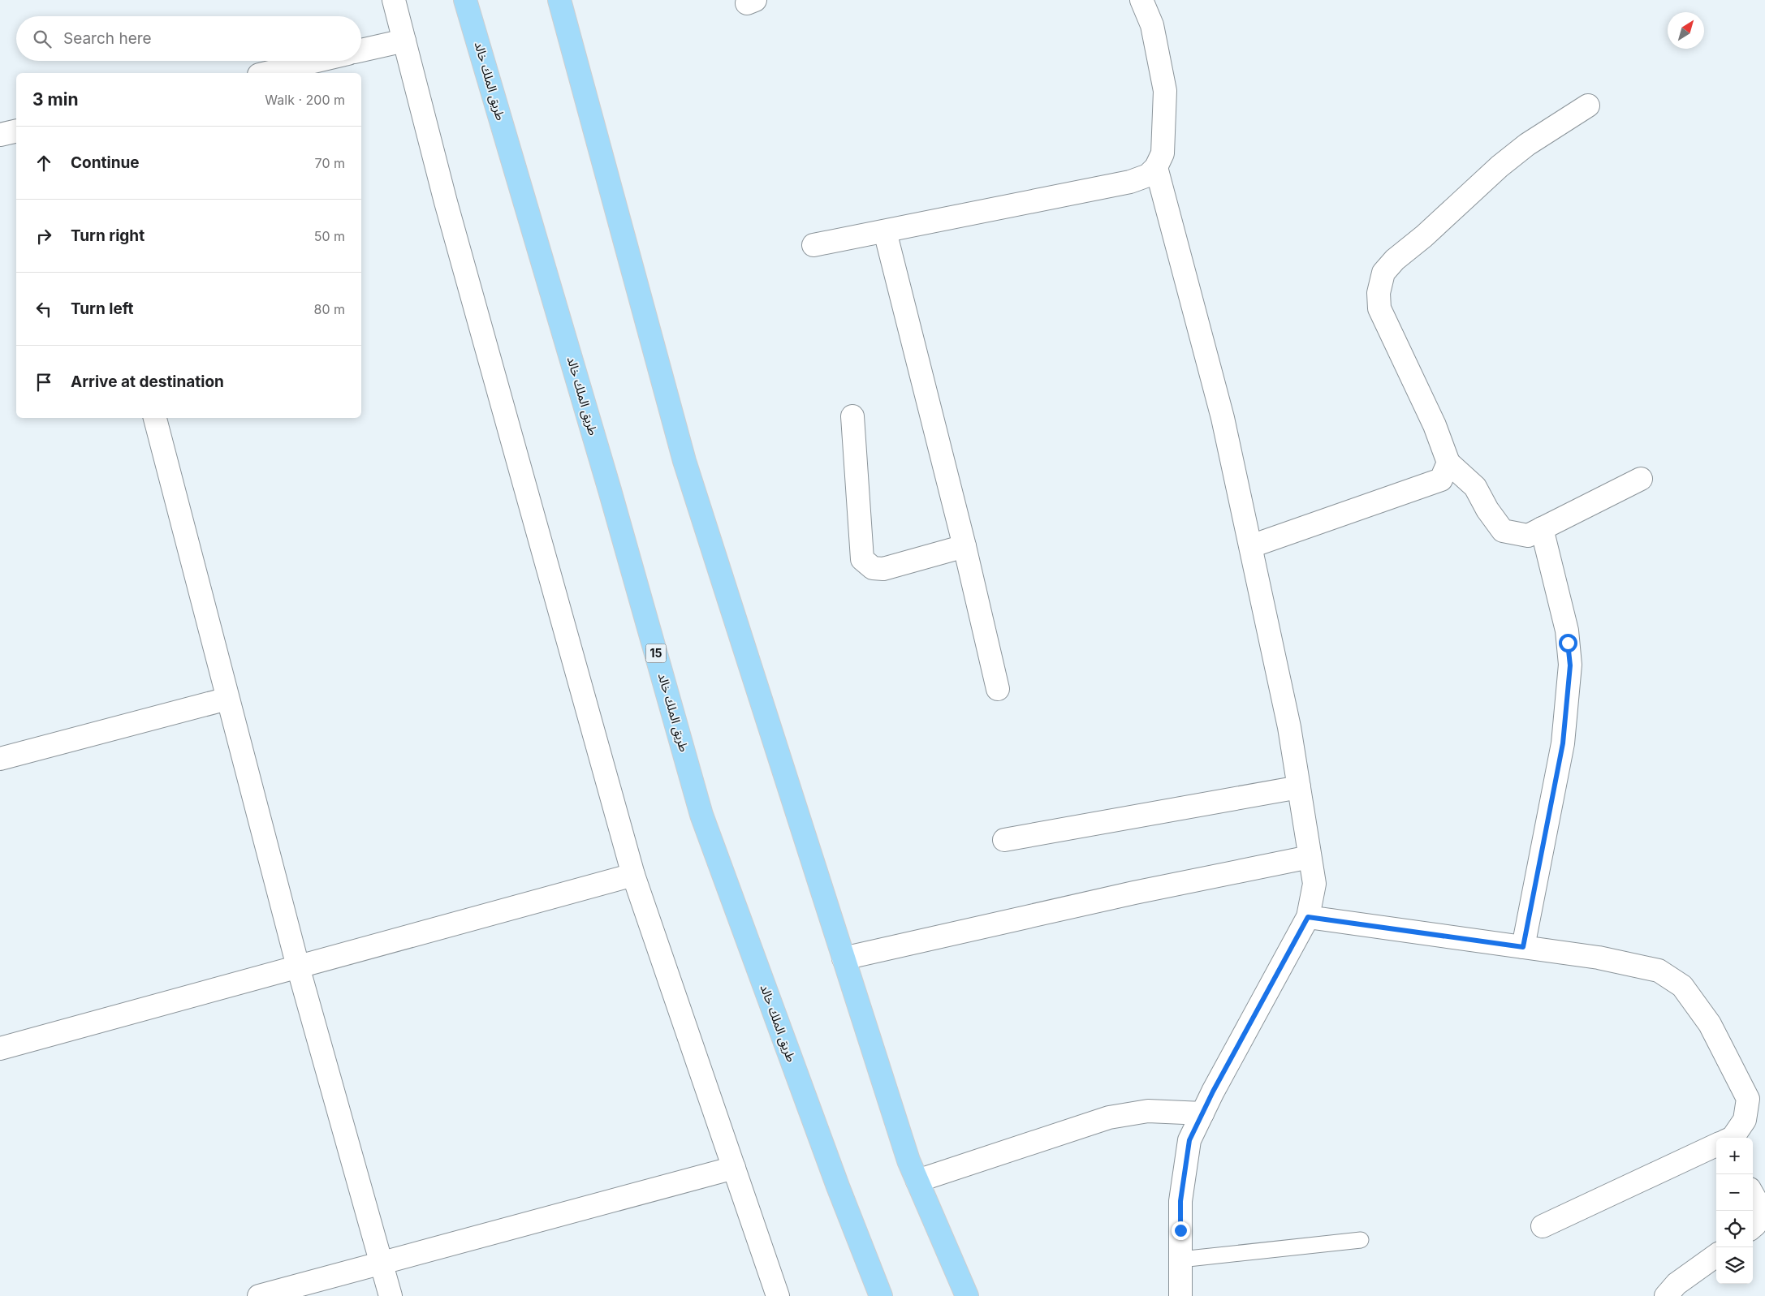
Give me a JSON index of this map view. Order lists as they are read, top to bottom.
{
  "streets": {
    "highway": ["طريق الملك خالد", "15"]
  },
  "north": "top right",
  "page": {
    "search": "Search here",
    "heading": ["3 min", "Walk · 200 m"],
    "list": [
      ["Continue", "70 m"],
      ["Turn right", "50 m"],
      ["Turn left", "80 m"],
      "Arrive at destination"
    ],
    "map_buttons": ["+", "−"]
  }
}
